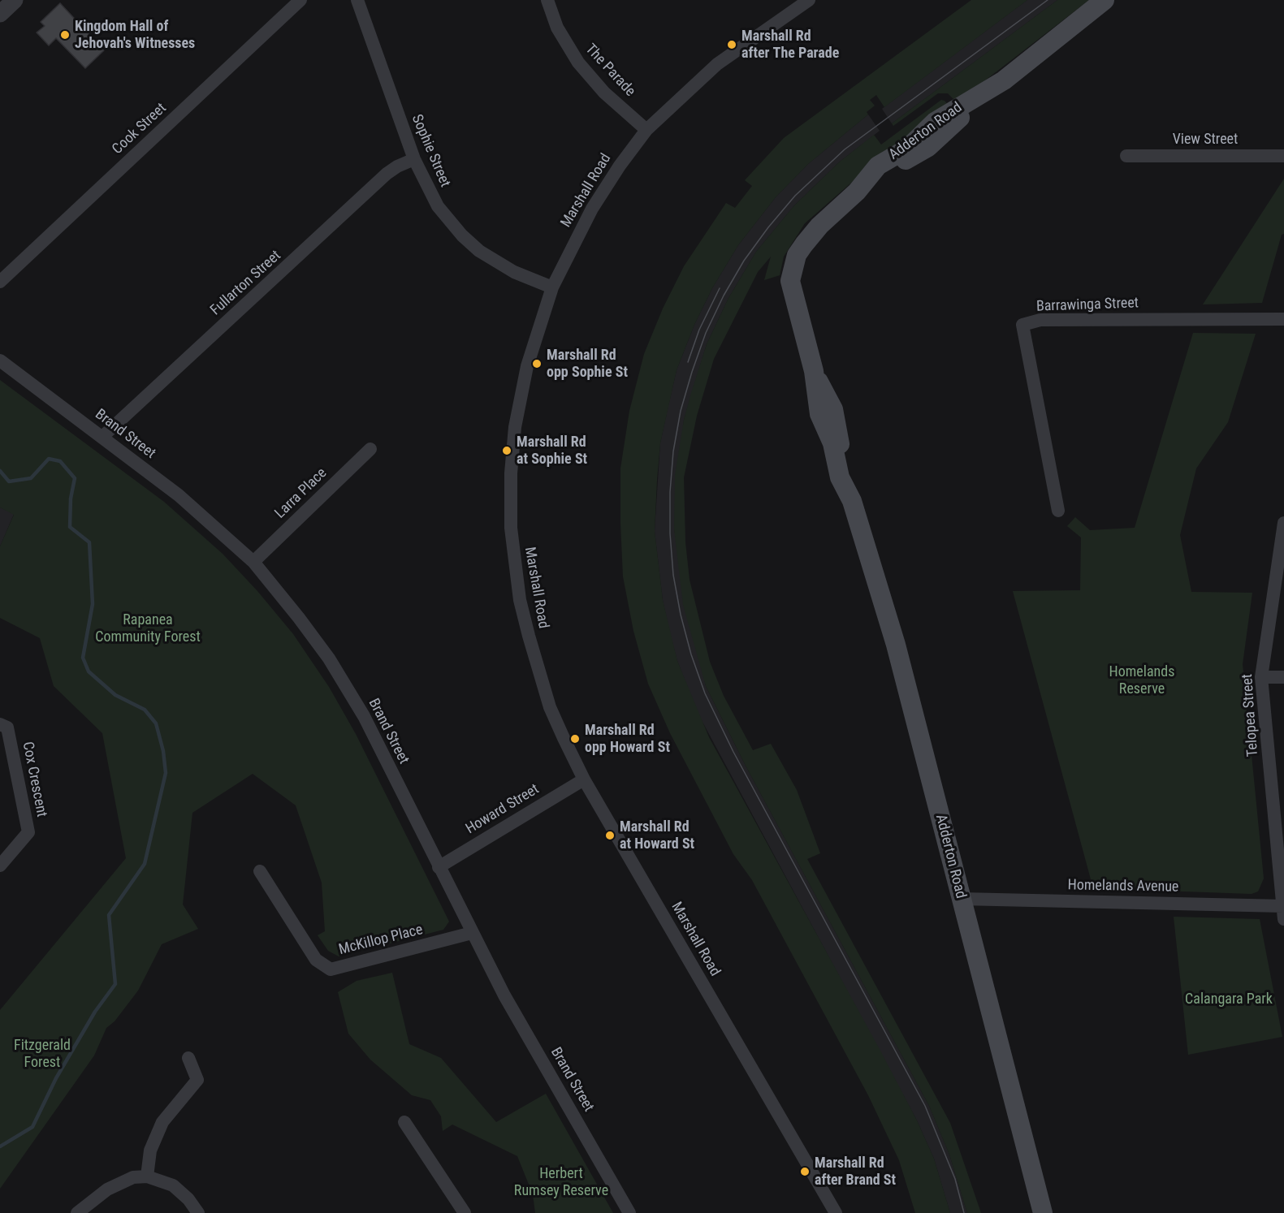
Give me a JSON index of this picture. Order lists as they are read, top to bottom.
{
  "streets": {
    "main road": ["Adderton Road"],
    "street": [
      "The Parade",
      "Cook Street",
      "View Street",
      "Sophie Street",
      "Marshall Road",
      "Fullarton Street",
      "Barrawinga Street",
      "Brand Street",
      "Larra Place",
      "Telopea Street",
      "Cox Crescent",
      "Howard Street",
      "Homelands Avenue",
      "McKillop Place"
    ]
  },
  "crossings": [
    ["The Parade", "Marshall Road"],
    ["Adderton Road", "Homelands Avenue"],
    ["Sophie Street", "Marshall Road"],
    ["Sophie Street", "Fullarton Street"],
    ["Marshall Road", "Howard Street"],
    ["Fullarton Street", "Brand Street"],
    ["Brand Street", "Larra Place"],
    ["Brand Street", "Howard Street"],
    ["Brand Street", "McKillop Place"],
    ["Telopea Street", "Homelands Avenue"]
  ],
  "parks": [
    "Rapanea Community Forest",
    "Homelands Reserve",
    "Calangara Park",
    "Fitzgerald Forest",
    "Herbert Rumsey Reserve"
  ],
  "places": [
    "Kingdom Hall of Jehovah's Witnesses",
    "Marshall Rd after The Parade",
    "Marshall Rd opp Sophie St",
    "Marshall Rd at Sophie St",
    "Marshall Rd opp Howard St",
    "Marshall Rd at Howard St",
    "Marshall Rd after Brand St"
  ]
}
